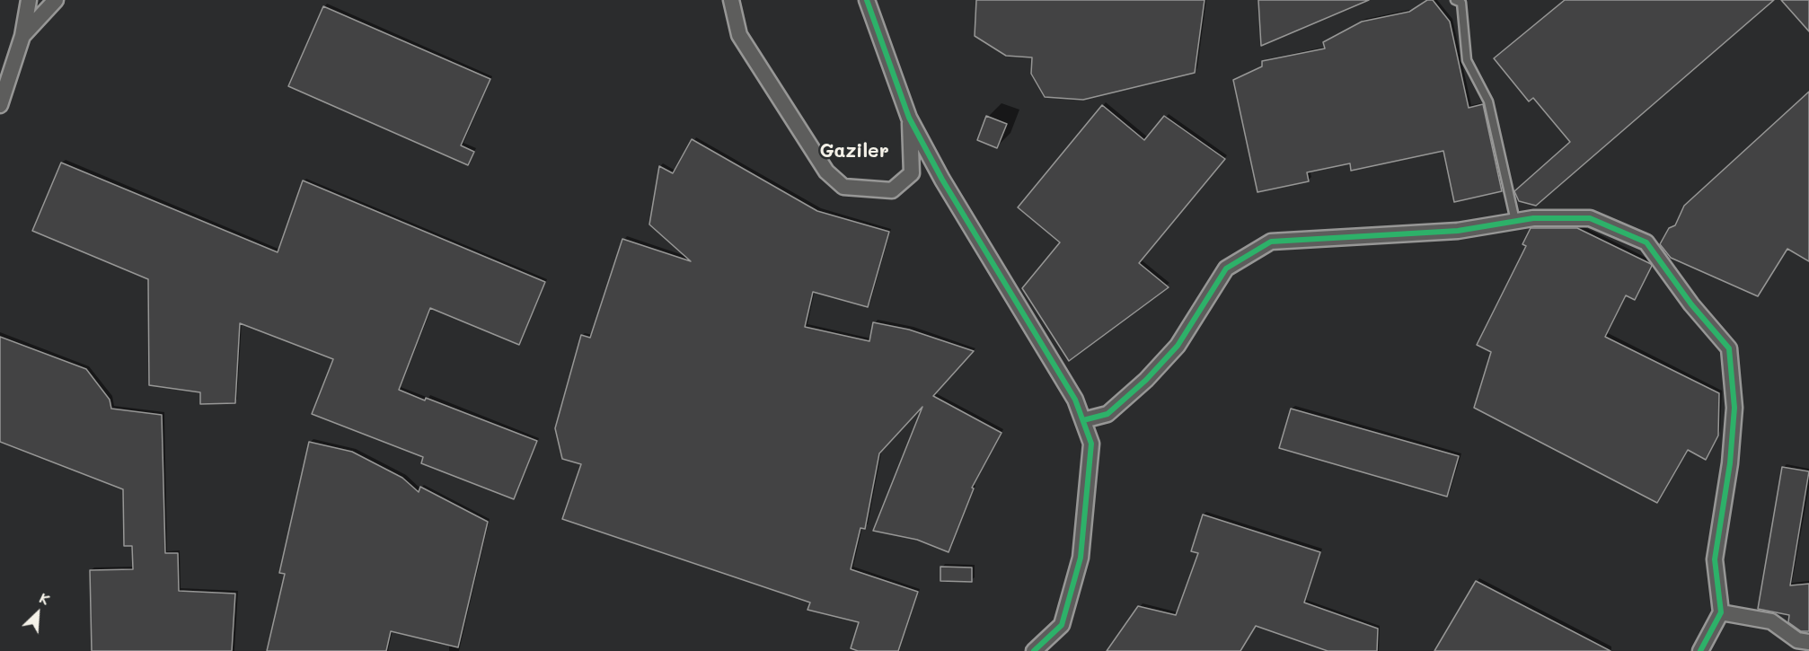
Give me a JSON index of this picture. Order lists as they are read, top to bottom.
{
  "districts": ["Gaziler"],
  "north": "top right"
}
